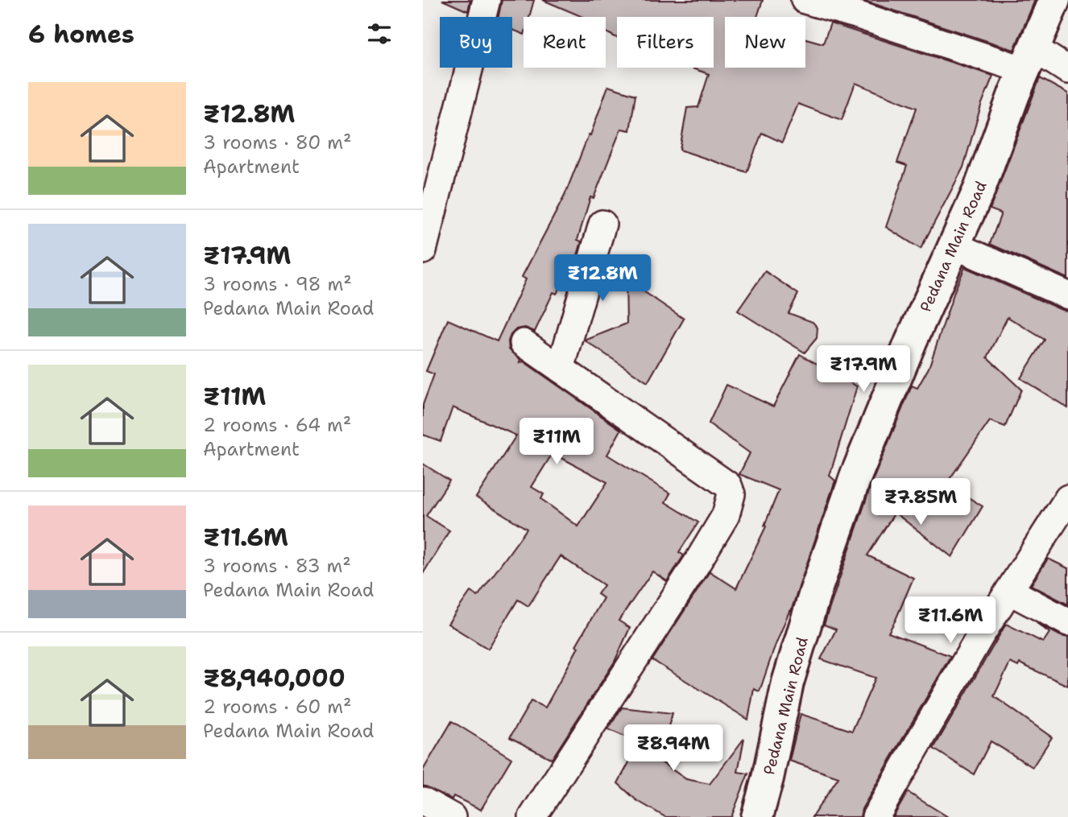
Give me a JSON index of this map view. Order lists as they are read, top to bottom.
{
  "streets": {
    "main road": ["Pedana Main Road"]
  },
  "page": {
    "heading": "6 homes",
    "chip": [
      "Buy",
      "Rent",
      "Filters",
      "New"
    ],
    "list": [
      {
        "name": "₹12.8M",
        "note": "3 rooms · 80 m² · Apartment"
      },
      {
        "name": "₹17.9M",
        "note": "3 rooms · 98 m² · Pedana Main Road"
      },
      {
        "name": "₹11M",
        "note": "2 rooms · 64 m² · Apartment"
      },
      {
        "name": "₹11.6M",
        "note": "3 rooms · 83 m² · Pedana Main Road"
      },
      {
        "name": "₹8,940,000",
        "note": "2 rooms · 60 m² · Pedana Main Road"
      }
    ],
    "price": [
      "₹12.8M",
      "₹17.9M",
      "₹11M",
      "₹7.85M",
      "₹11.6M",
      "₹8.94M"
    ]
  }
}
